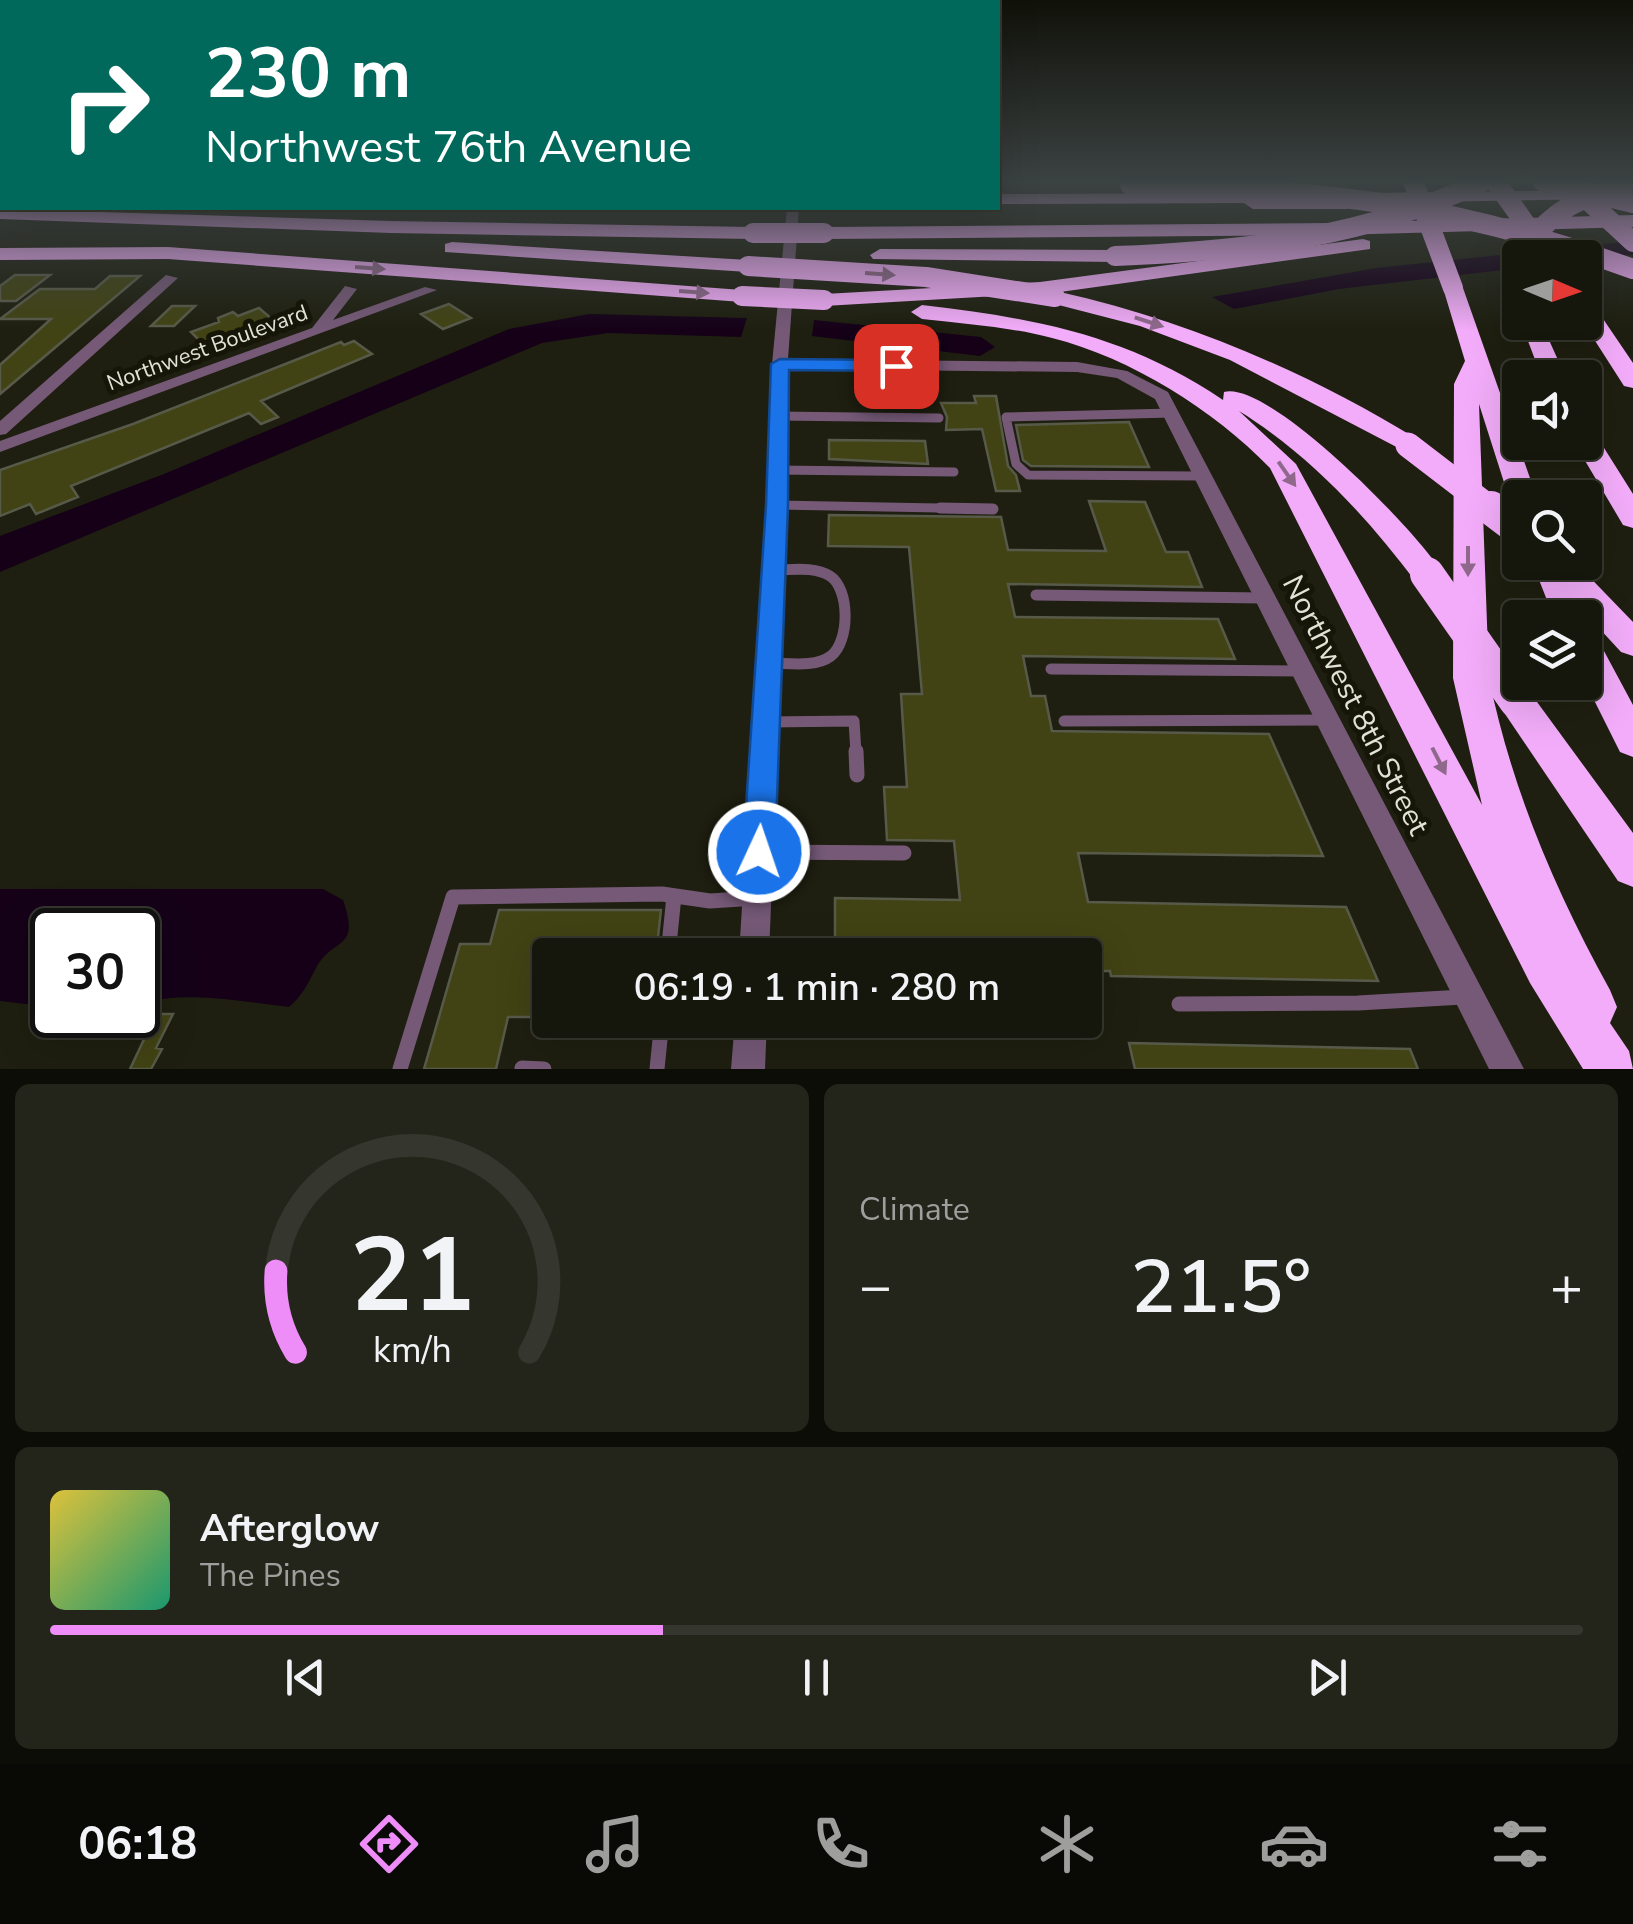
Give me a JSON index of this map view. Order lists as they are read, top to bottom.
{
  "streets": {
    "street": ["Northwest Boulevard", "Northwest 8th Street"]
  },
  "north": "right",
  "page": {
    "turn": ["230 m", "Northwest 76th Avenue"],
    "limit": "30",
    "trip": "06:19 · 1 min · 280 m",
    "tile": "Climate",
    "heat": ["−", "21.5°", "+"],
    "song": ["Afterglow", "The Pines"],
    "tabs": "06:18",
    "gauge": ["21", "km/h"]
  }
}
